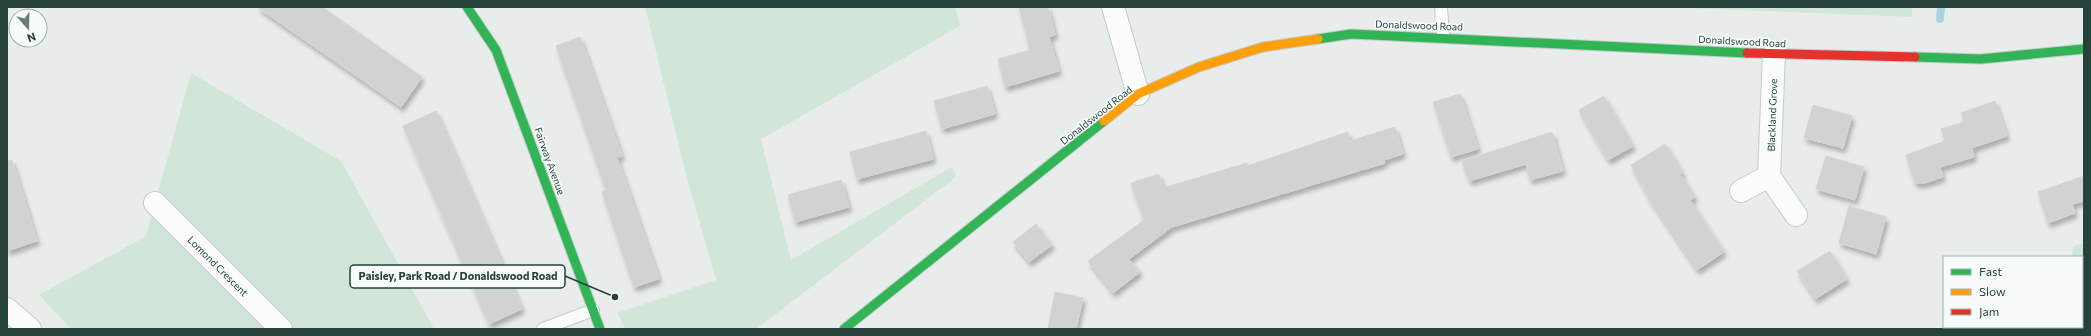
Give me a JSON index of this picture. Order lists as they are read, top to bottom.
{
  "streets": {
    "street": [
      "Donaldswood Road",
      "Blackland Grove",
      "Fairway Avenue",
      "Lomond Crescent"
    ]
  },
  "crossings": [
    ["Donaldswood Road", "Blackland Grove"]
  ],
  "places": ["Paisley, Park Road / Donaldswood Road"],
  "legend": ["Fast", "Slow", "Jam"],
  "north": "bottom"
}
